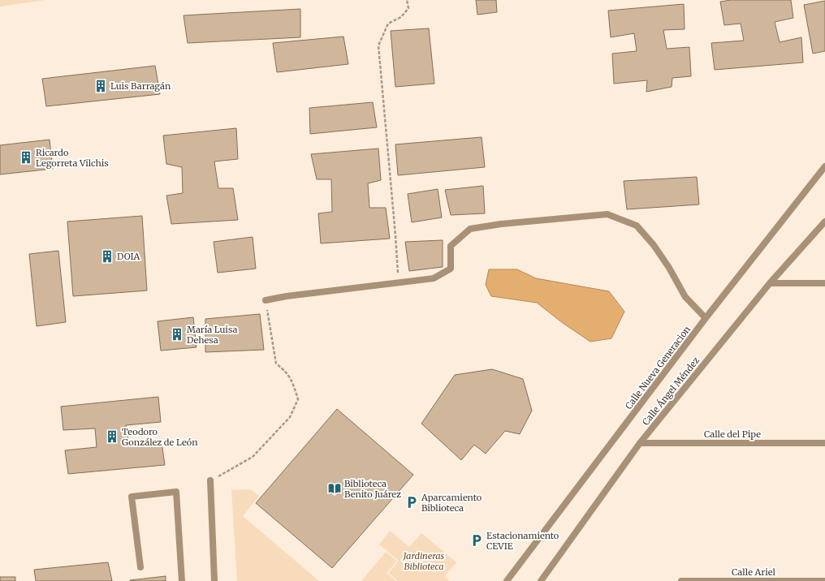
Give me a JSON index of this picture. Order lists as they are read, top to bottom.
{
  "streets": {
    "street": [
      "Calle Nueva Generacion",
      "Calle Ángel Méndez",
      "Calle del Pipe",
      "Calle Ariel"
    ]
  },
  "crossings": [
    ["Calle Ángel Méndez", "Calle del Pipe"]
  ],
  "parks": ["Jardineras Biblioteca"],
  "places": {
    "building": [
      "Luis Barragán",
      "Ricardo Legorreta Vilchis",
      "DOIA",
      "María Luisa Dehesa",
      "Teodoro González de León"
    ],
    "library": ["Biblioteca Benito Juárez"],
    "parking": ["Aparcamiento Biblioteca", "Estacionamiento CEVIE"]
  }
}
